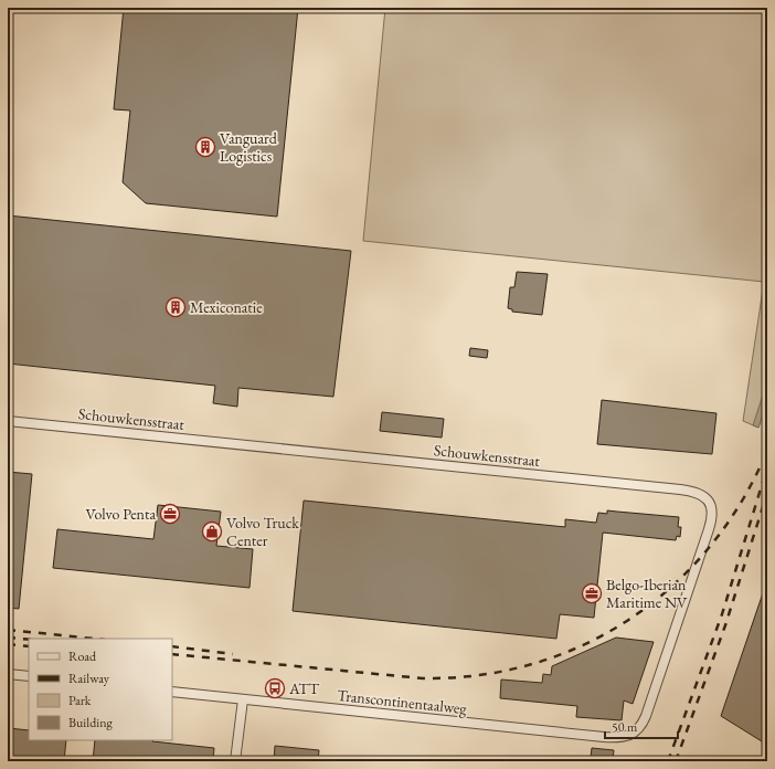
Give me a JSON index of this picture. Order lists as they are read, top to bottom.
{
  "streets": {
    "street": ["Schouwkensstraat", "Transcontinentaalweg"]
  },
  "crossings": [
    ["Schouwkensstraat", "Transcontinentaalweg"]
  ],
  "places": {
    "building": ["Vanguard Logistics", "Mexiconatie"],
    "office": ["Volvo Penta", "Belgo-Iberian Maritime NV"],
    "shop": ["Volvo Truck Center"],
    "bus stop": ["ATT"]
  },
  "legend": [
    "Road",
    "Railway",
    "Park",
    "Building"
  ],
  "scale_bar": "50 m"
}
